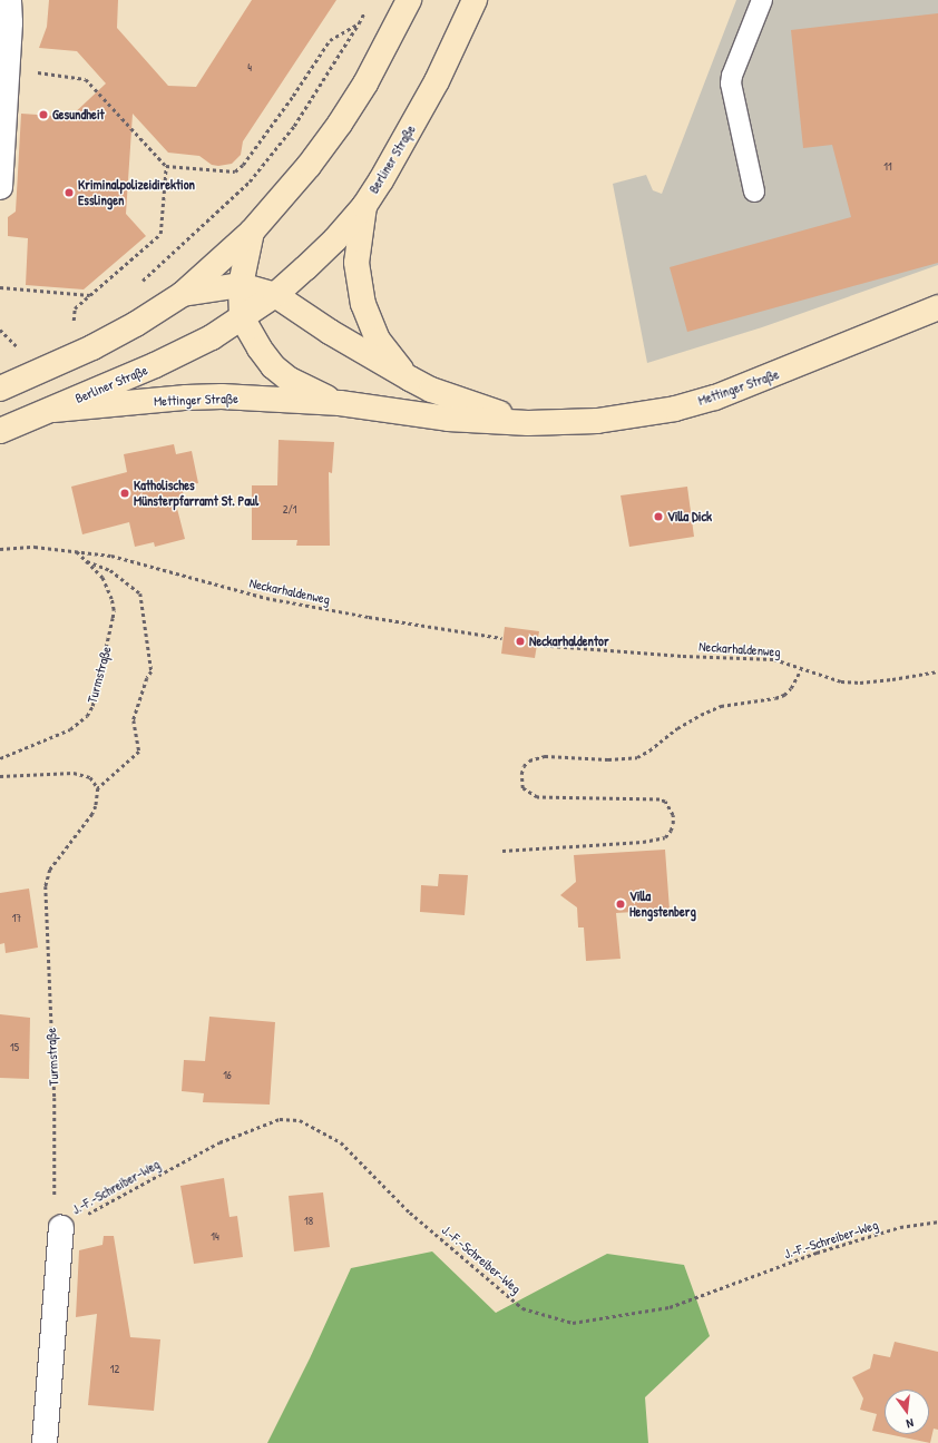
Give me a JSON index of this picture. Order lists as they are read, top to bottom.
{
  "streets": {
    "main road": ["Berliner Straße", "Mettinger Straße"],
    "path": ["Neckarhaldenweg", "Turmstraße", "J.-F.-Schreiber-Weg"]
  },
  "crossings": [
    ["Berliner Straße", "Mettinger Straße"],
    ["Neckarhaldenweg", "Turmstraße"],
    ["Turmstraße", "J.-F.-Schreiber-Weg"]
  ],
  "places": [
    "Gesundheit",
    "Kriminalpolizeidirektion Esslingen",
    "Katholisches Münsterpfarramt St. Paul",
    "Villa Dick",
    "Neckarhaldentor",
    "Villa Hengstenberg"
  ],
  "house_numbers": [
    "4",
    "11",
    "2/1",
    "17",
    "15",
    "16",
    "18",
    "14",
    "12"
  ],
  "north": "bottom"
}
